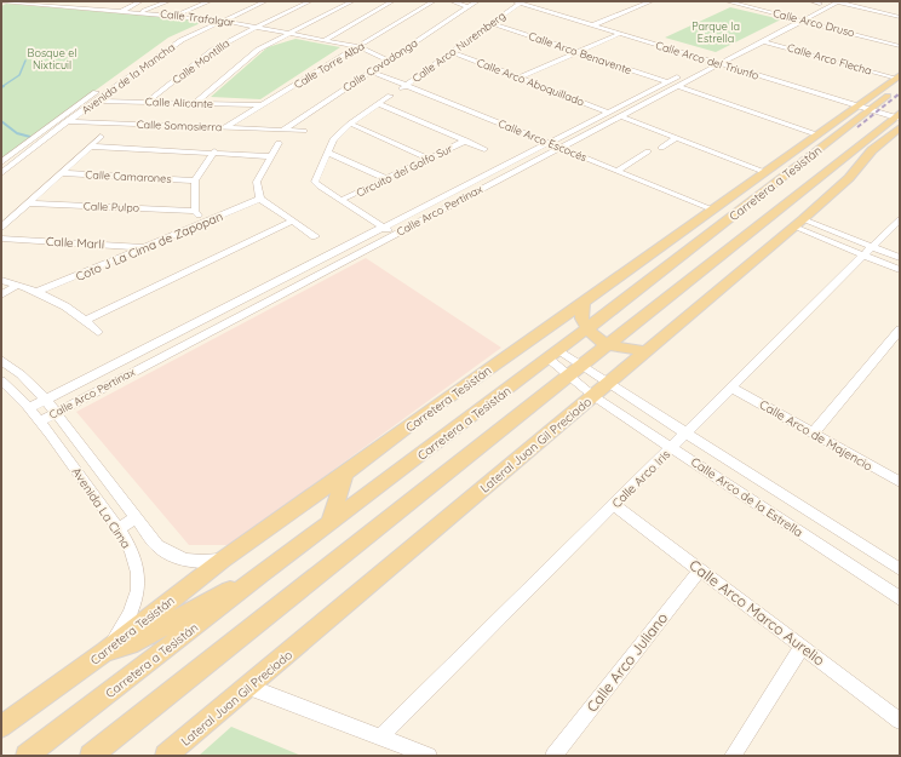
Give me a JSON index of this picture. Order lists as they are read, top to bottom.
{
  "streets": {
    "main road": ["Carretera a Tesistán", "Carretera Tesistán", "Lateral Juan Gil Preciado"],
    "street": [
      "Calle Trafalgar",
      "Calle Arco Druso",
      "Calle Arco Nuremberg",
      "Calle Arco Benavente",
      "Calle Arco Flecha",
      "Calle Arco del Triunfo",
      "Calle Montilla",
      "Calle Torre Alba",
      "Calle Covadonga",
      "Avenida de la Mancha",
      "Calle Arco Aboquillado",
      "Calle Alicante",
      "Calle Somosierra",
      "Calle Arco Escocés",
      "Circuito del Golfo Sur",
      "Calle Camarones",
      "Calle Pulpo",
      "Calle Arco Pertinax",
      "Calle Marlí",
      "Coto J La Cima de Zapopan",
      "Calle Arco de Majencio",
      "Calle Arco Iris",
      "Calle Arco de la Estrella",
      "Avenida La Cima",
      "Calle Arco Marco Aurelio",
      "Calle Arco Juliano"
    ]
  },
  "crossings": [
    ["Calle Trafalgar", "Calle Montilla"],
    ["Calle Trafalgar", "Calle Torre Alba"],
    ["Calle Trafalgar", "Calle Covadonga"],
    ["Calle Trafalgar", "Avenida de la Mancha"],
    ["Calle Arco Druso", "Calle Arco Pertinax"],
    ["Calle Arco Nuremberg", "Calle Arco Benavente"],
    ["Calle Arco Nuremberg", "Calle Arco del Triunfo"],
    ["Calle Arco Nuremberg", "Calle Arco Aboquillado"],
    ["Calle Arco Nuremberg", "Calle Arco Escocés"],
    ["Calle Arco Nuremberg", "Circuito del Golfo Sur"],
    ["Calle Arco Benavente", "Calle Arco Pertinax"],
    ["Calle Arco Flecha", "Calle Arco Pertinax"],
    ["Calle Arco Flecha", "Carretera Tesistán"],
    ["Calle Arco del Triunfo", "Carretera a Tesistán"],
    ["Calle Arco del Triunfo", "Calle Arco Pertinax"],
    ["Calle Arco del Triunfo", "Carretera Tesistán"],
    ["Calle Arco del Triunfo", "Lateral Juan Gil Preciado"],
    ["Calle Montilla", "Calle Alicante"],
    ["Calle Torre Alba", "Calle Alicante"],
    ["Calle Torre Alba", "Calle Somosierra"],
    ["Calle Covadonga", "Calle Somosierra"],
    ["Calle Covadonga", "Calle Arco Escocés"],
    ["Avenida de la Mancha", "Calle Alicante"],
    ["Avenida de la Mancha", "Calle Somosierra"],
    ["Calle Arco Aboquillado", "Calle Arco Pertinax"],
    ["Calle Arco Escocés", "Calle Arco Pertinax"],
    ["Calle Arco Escocés", "Carretera Tesistán"],
    ["Carretera a Tesistán", "Carretera Tesistán"],
    ["Carretera a Tesistán", "Lateral Juan Gil Preciado"],
    ["Carretera a Tesistán", "Calle Arco de la Estrella"],
    ["Calle Arco Pertinax", "Avenida La Cima"],
    ["Calle Marlí", "Coto J La Cima de Zapopan"],
    ["Carretera Tesistán", "Avenida La Cima"],
    ["Calle Arco de Majencio", "Calle Arco Iris"],
    ["Lateral Juan Gil Preciado", "Calle Arco de la Estrella"],
    ["Calle Arco Iris", "Calle Arco de la Estrella"],
    ["Calle Arco Iris", "Calle Arco Marco Aurelio"],
    ["Calle Arco Marco Aurelio", "Calle Arco Juliano"]
  ],
  "parks": ["Parque la Estrella", "Bosque el Nixticuil"]
}
